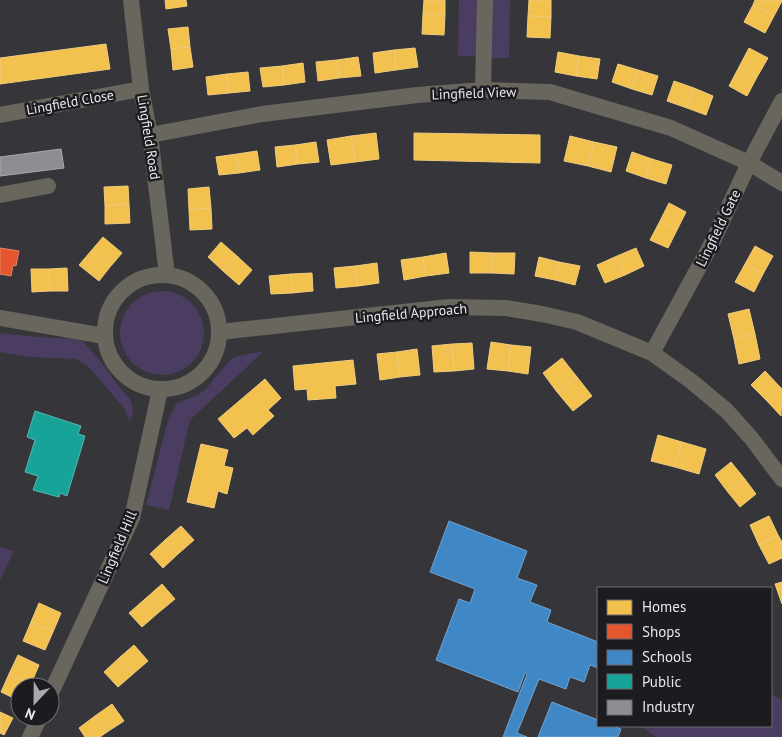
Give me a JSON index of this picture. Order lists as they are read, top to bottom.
{
  "streets": {
    "street": [
      "Lingfield View",
      "Lingfield Close",
      "Lingfield Road",
      "Lingfield Gate",
      "Lingfield Approach",
      "Lingfield Hill"
    ]
  },
  "crossings": [
    ["Lingfield View", "Lingfield Road"],
    ["Lingfield View", "Lingfield Gate"],
    ["Lingfield Close", "Lingfield Road"],
    ["Lingfield Road", "Lingfield Approach"],
    ["Lingfield Road", "Lingfield Hill"],
    ["Lingfield Gate", "Lingfield Approach"],
    ["Lingfield Approach", "Lingfield Hill"]
  ],
  "legend": [
    "Homes",
    "Shops",
    "Schools",
    "Public",
    "Industry"
  ],
  "north": "bottom"
}
